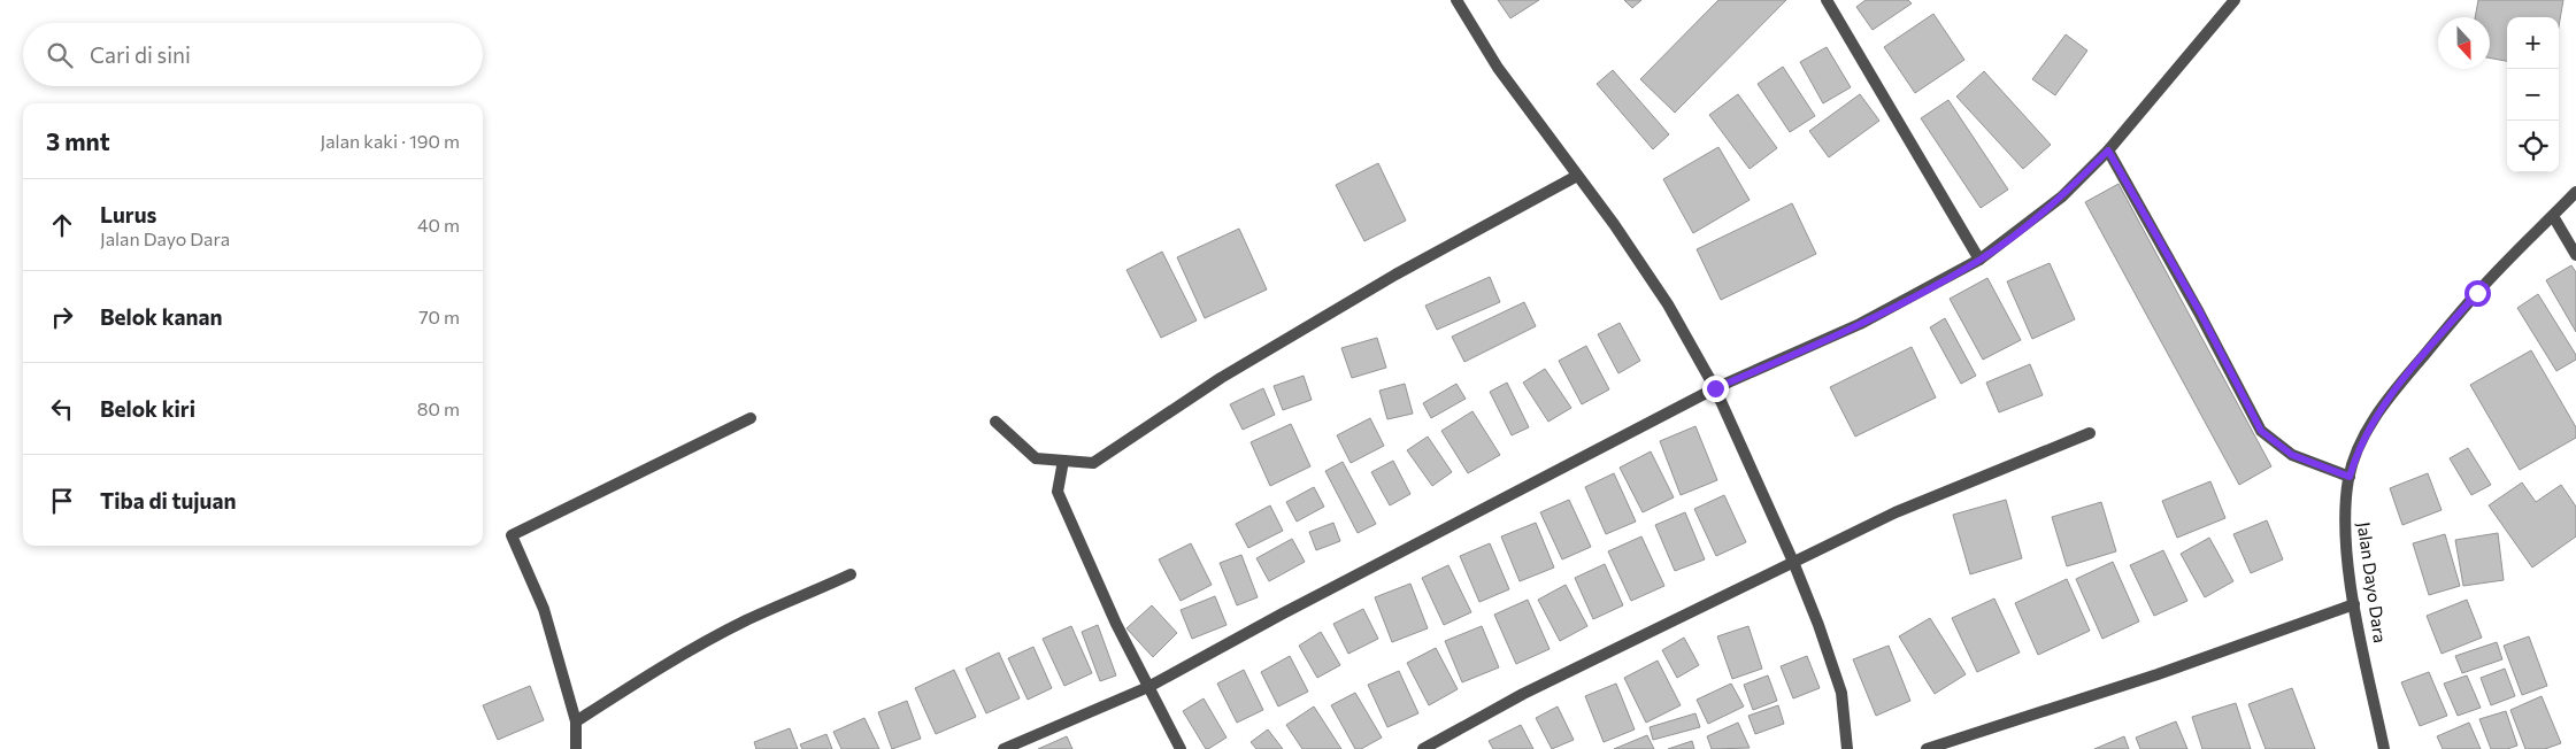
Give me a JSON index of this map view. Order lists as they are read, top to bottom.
{
  "streets": {
    "street": ["Jalan Dayo Dara"]
  },
  "north": "bottom",
  "page": {
    "map_buttons": ["+", "−"],
    "search": "Cari di sini",
    "heading": ["3 mnt", "Jalan kaki · 190 m"],
    "list": [
      ["Lurus", "Jalan Dayo Dara", "40 m"],
      ["Belok kanan", "70 m"],
      ["Belok kiri", "80 m"],
      "Tiba di tujuan"
    ]
  }
}
